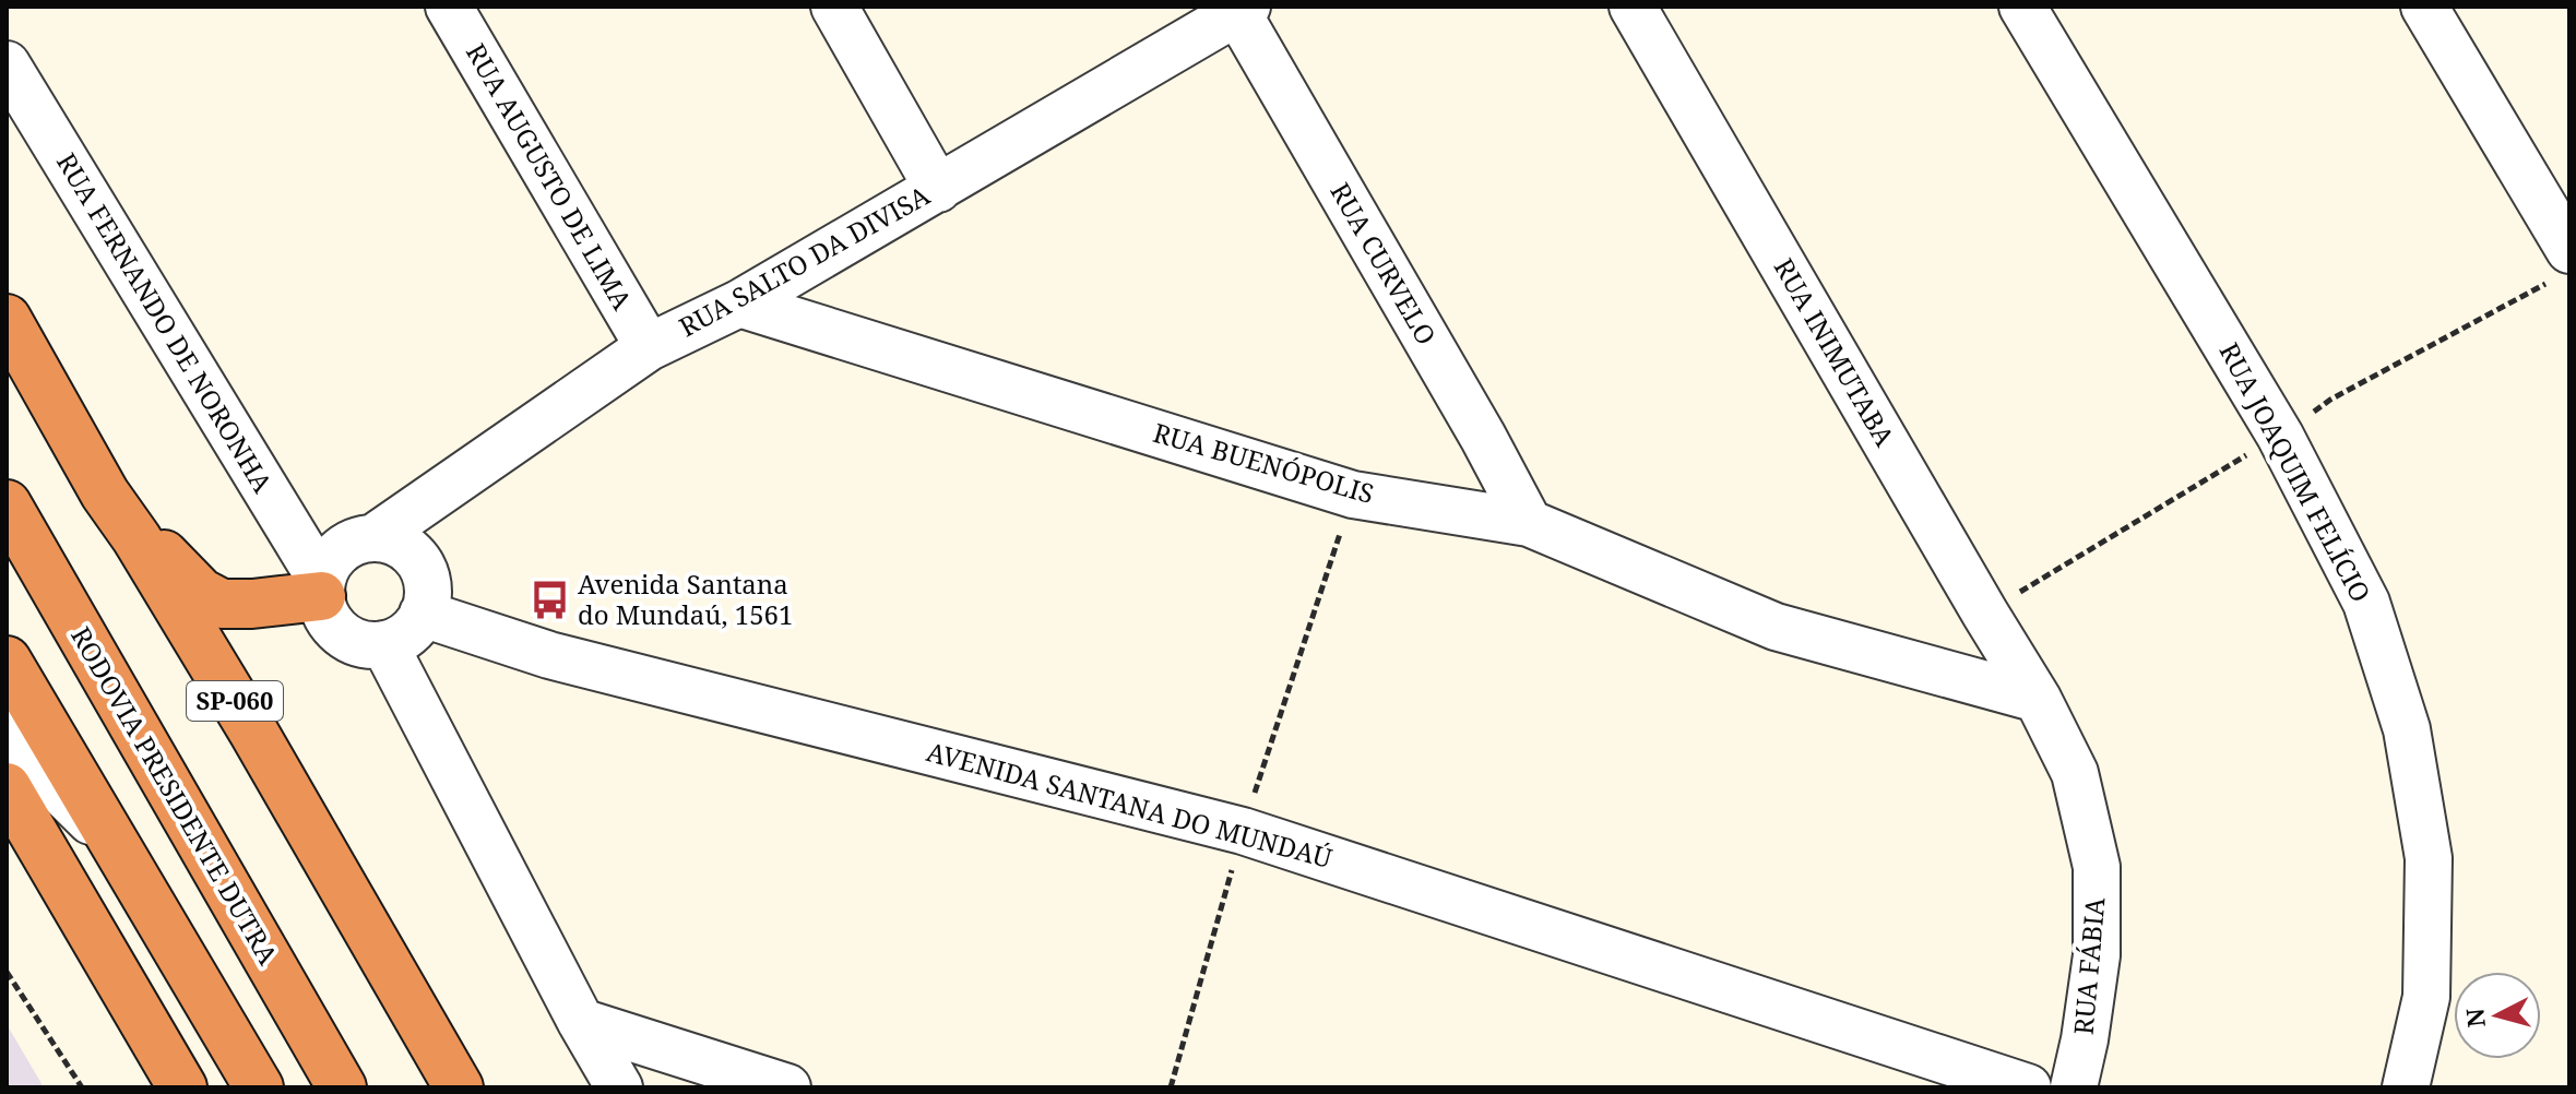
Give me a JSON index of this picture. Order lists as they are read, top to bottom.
{
  "streets": {
    "highway": ["SP-060", "RODOVIA PRESIDENTE DUTRA"],
    "street": [
      "RUA AUGUSTO DE LIMA",
      "RUA SALTO DA DIVISA",
      "RUA CURVELO",
      "RUA FERNANDO DE NORONHA",
      "RUA INIMUTABA",
      "RUA BUENÓPOLIS",
      "RUA JOAQUIM FELÍCIO",
      "AVENIDA SANTANA DO MUNDAÚ",
      "RUA FÁBIA"
    ]
  },
  "crossings": [
    ["RUA AUGUSTO DE LIMA", "RUA SALTO DA DIVISA"],
    ["RUA SALTO DA DIVISA", "RUA CURVELO"],
    ["RUA SALTO DA DIVISA", "RUA FERNANDO DE NORONHA"],
    ["RUA SALTO DA DIVISA", "RUA BUENÓPOLIS"],
    ["RUA SALTO DA DIVISA", "AVENIDA SANTANA DO MUNDAÚ"],
    ["RUA CURVELO", "RUA BUENÓPOLIS"],
    ["RUA FERNANDO DE NORONHA", "AVENIDA SANTANA DO MUNDAÚ"],
    ["RUA INIMUTABA", "RUA BUENÓPOLIS"],
    ["RUA INIMUTABA", "RUA FÁBIA"],
    ["RUA BUENÓPOLIS", "RUA FÁBIA"]
  ],
  "places": {
    "bus stop": ["Avenida Santana do Mundaú, 1561"]
  },
  "north": "left"
}
